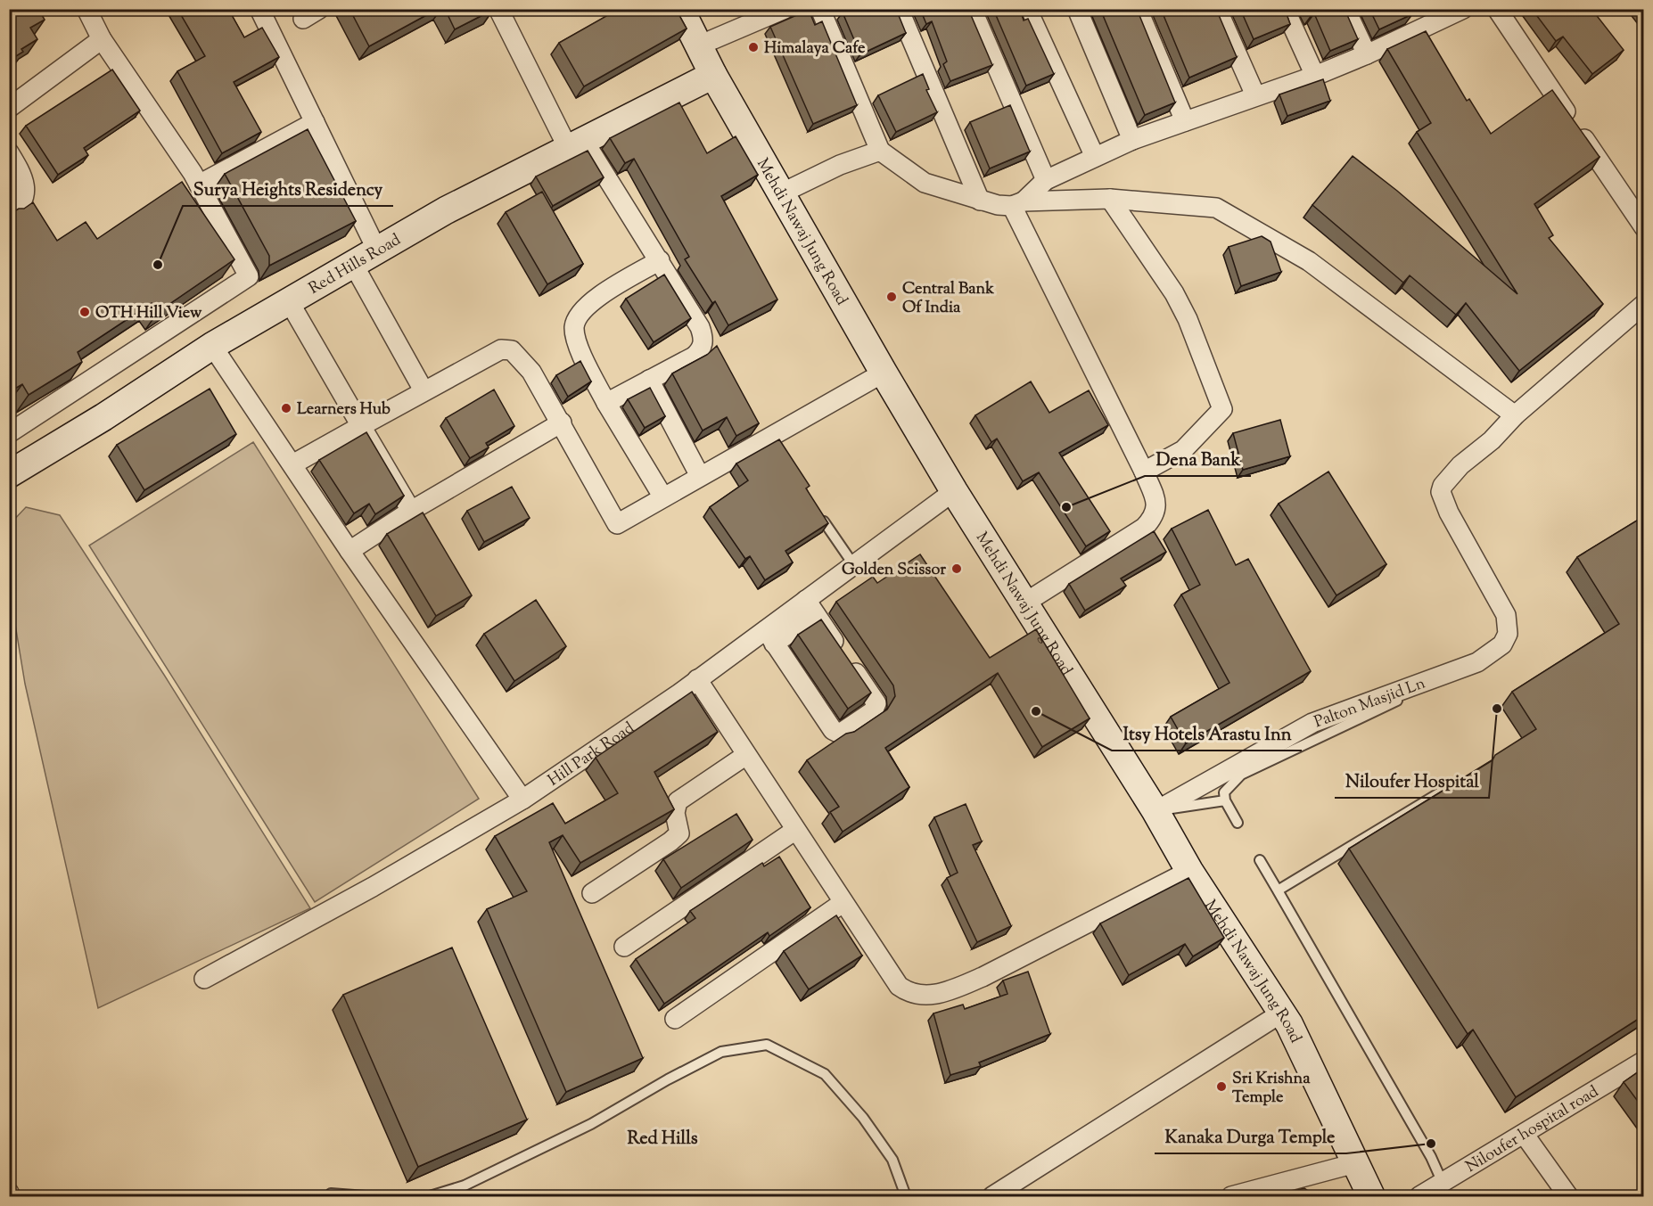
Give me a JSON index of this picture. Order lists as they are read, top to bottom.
{
  "streets": {
    "main road": ["Mehdi Nawaj Jung Road", "Red Hills Road"],
    "street": ["Palton Masjid Ln", "Hill Park Road", "Niloufer hospital road"]
  },
  "crossings": [
    ["Mehdi Nawaj Jung Road", "Red Hills Road"],
    ["Mehdi Nawaj Jung Road", "Palton Masjid Ln"],
    ["Mehdi Nawaj Jung Road", "Hill Park Road"]
  ],
  "districts": ["Red Hills"],
  "places": [
    "Himalaya Cafe",
    "Surya Heights Residency",
    "Central Bank Of India",
    "OTH Hill View",
    "Learners Hub",
    "Dena Bank",
    "Golden Scissor",
    "Niloufer Hospital",
    "Itsy Hotels Arastu Inn",
    "Sri Krishna Temple",
    "Kanaka Durga Temple"
  ]
}
